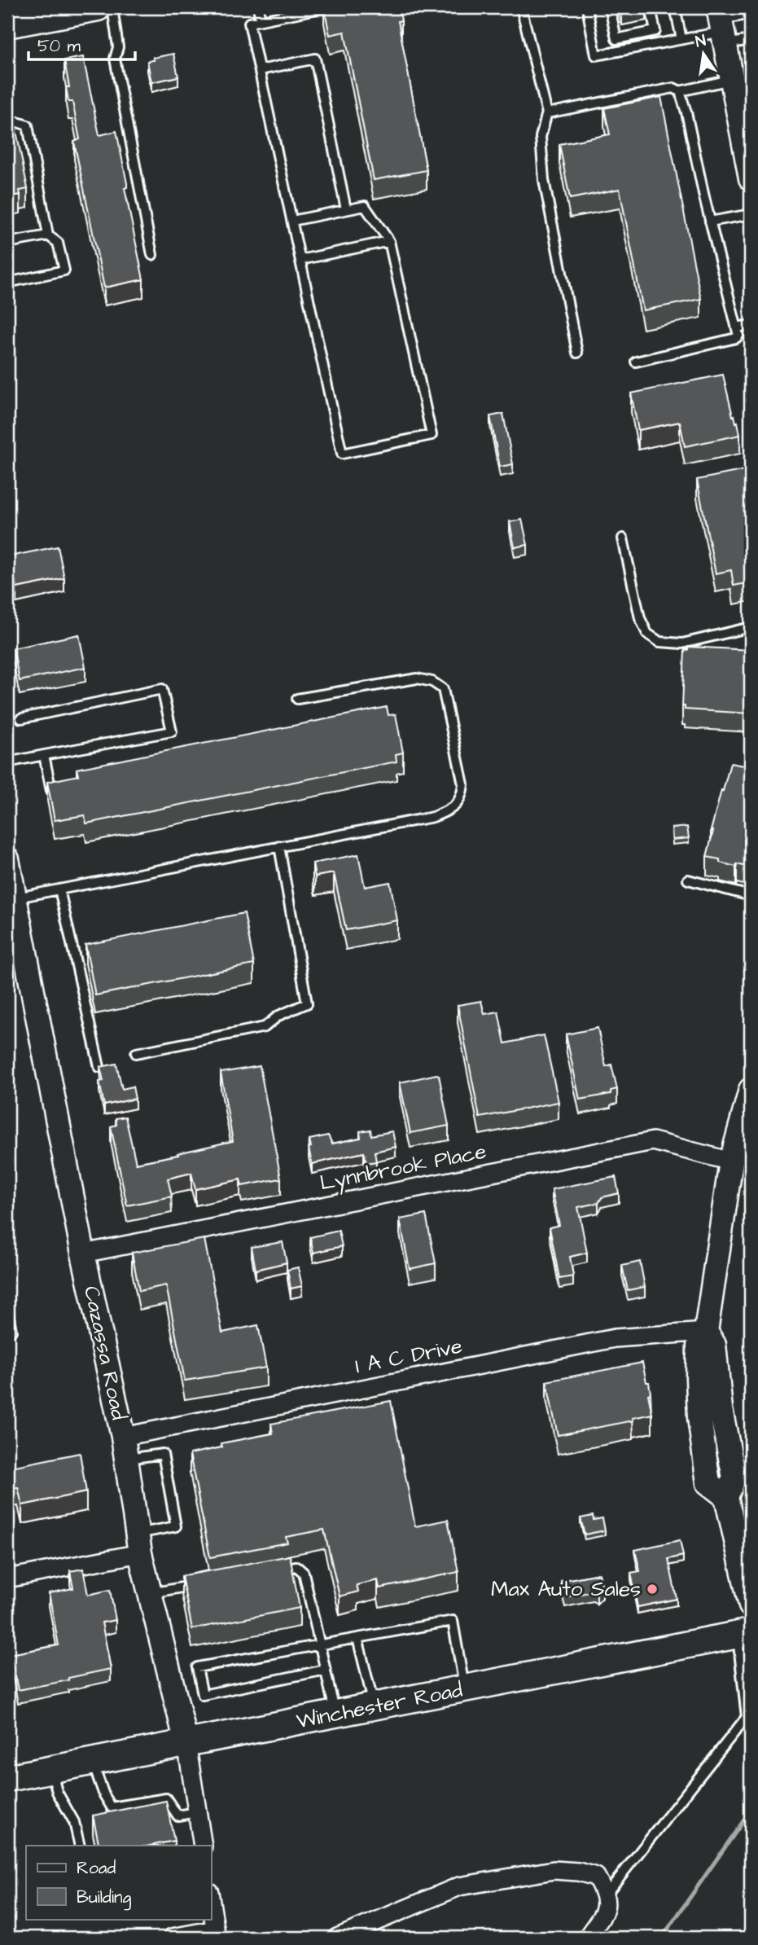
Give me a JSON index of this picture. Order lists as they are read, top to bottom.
{
  "streets": {
    "main road": ["Winchester Road"],
    "street": ["Lynnbrook Place", "Cazassa Road", "I A C Drive"]
  },
  "crossings": [
    ["Lynnbrook Place", "Cazassa Road"],
    ["Cazassa Road", "I A C Drive"],
    ["Cazassa Road", "Winchester Road"]
  ],
  "places": ["Max Auto Sales"],
  "legend": ["Road", "Building"],
  "scale_bar": "50 m",
  "north": "top"
}
